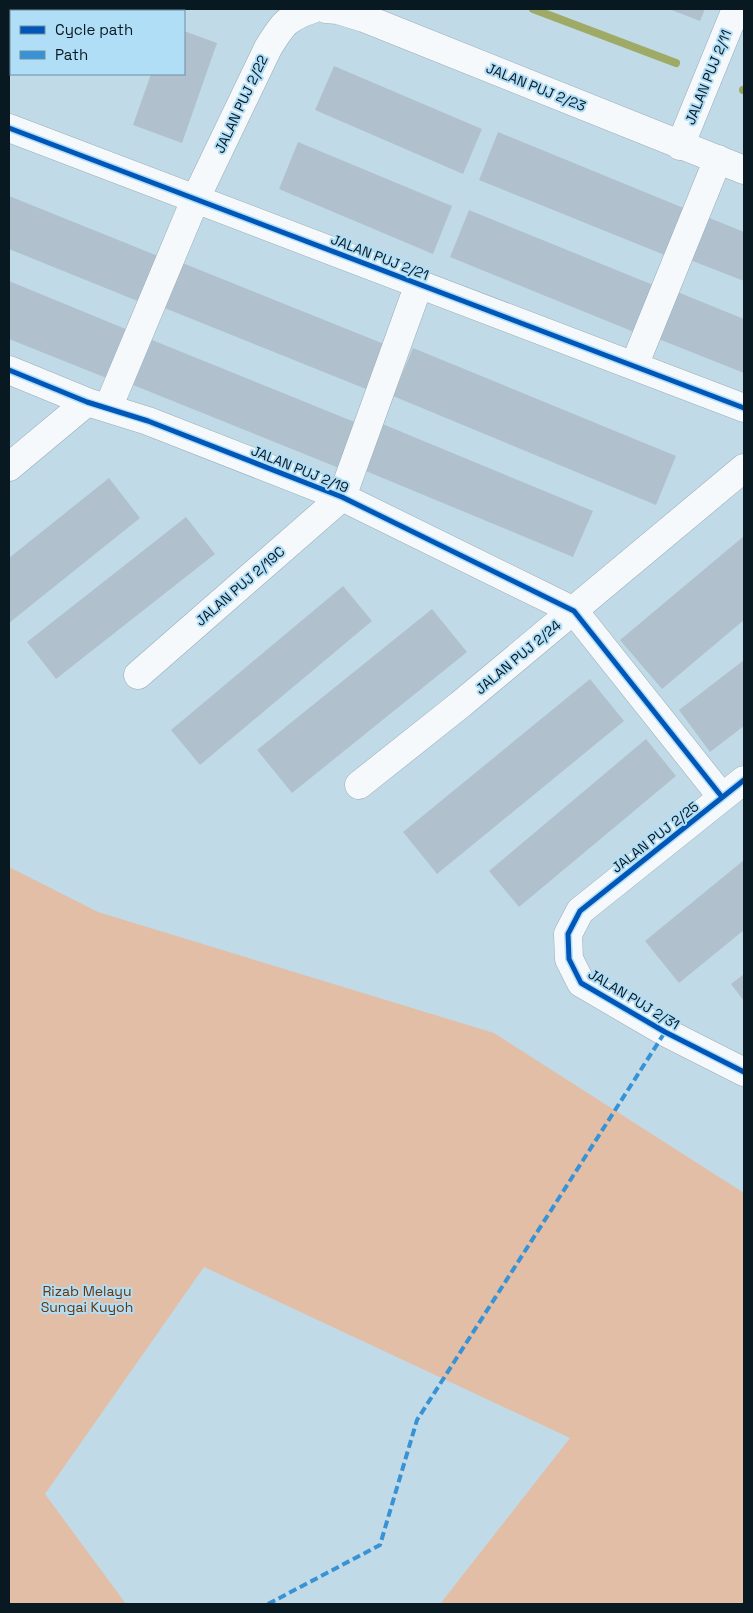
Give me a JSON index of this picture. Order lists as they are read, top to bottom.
{
  "streets": {
    "street": [
      "JALAN PUJ 2/11",
      "JALAN PUJ 2/23",
      "JALAN PUJ 2/22",
      "JALAN PUJ 2/21",
      "JALAN PUJ 2/19",
      "JALAN PUJ 2/19C",
      "JALAN PUJ 2/24",
      "JALAN PUJ 2/25",
      "JALAN PUJ 2/31"
    ]
  },
  "crossings": [
    ["JALAN PUJ 2/11", "JALAN PUJ 2/23"],
    ["JALAN PUJ 2/22", "JALAN PUJ 2/21"],
    ["JALAN PUJ 2/22", "JALAN PUJ 2/19"],
    ["JALAN PUJ 2/19", "JALAN PUJ 2/19C"],
    ["JALAN PUJ 2/19", "JALAN PUJ 2/24"],
    ["JALAN PUJ 2/25", "JALAN PUJ 2/31"]
  ],
  "parks": ["Rizab Melayu Sungai Kuyoh"],
  "legend": ["Cycle path", "Path"]
}
